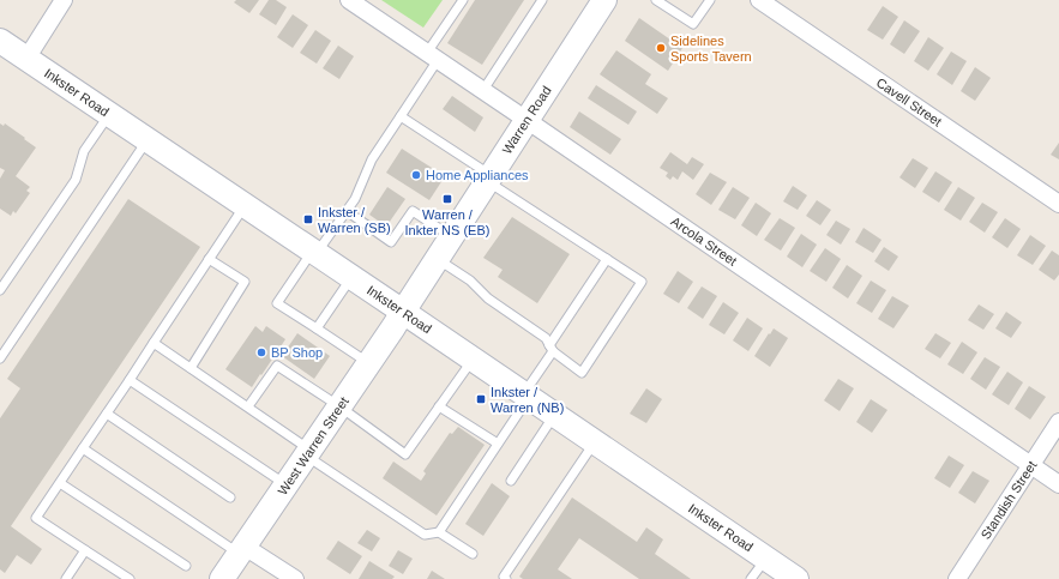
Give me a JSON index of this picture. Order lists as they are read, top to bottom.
{
  "streets": {
    "main road": ["Inkster Road", "Warren Road", "West Warren Street"],
    "street": ["Cavell Street", "Arcola Street", "Standish Street"]
  },
  "crossings": [
    ["Inkster Road", "Warren Road"],
    ["Inkster Road", "West Warren Street"],
    ["Warren Road", "Arcola Street"],
    ["Warren Road", "West Warren Street"],
    ["Arcola Street", "Standish Street"]
  ],
  "places": {
    "other": ["Sidelines Sports Tavern", "Home Appliances", "BP Shop"],
    "transit": ["Warren / Inkter NS (EB)", "Inkster / Warren (SB)", "Inkster / Warren (NB)"]
  }
}
